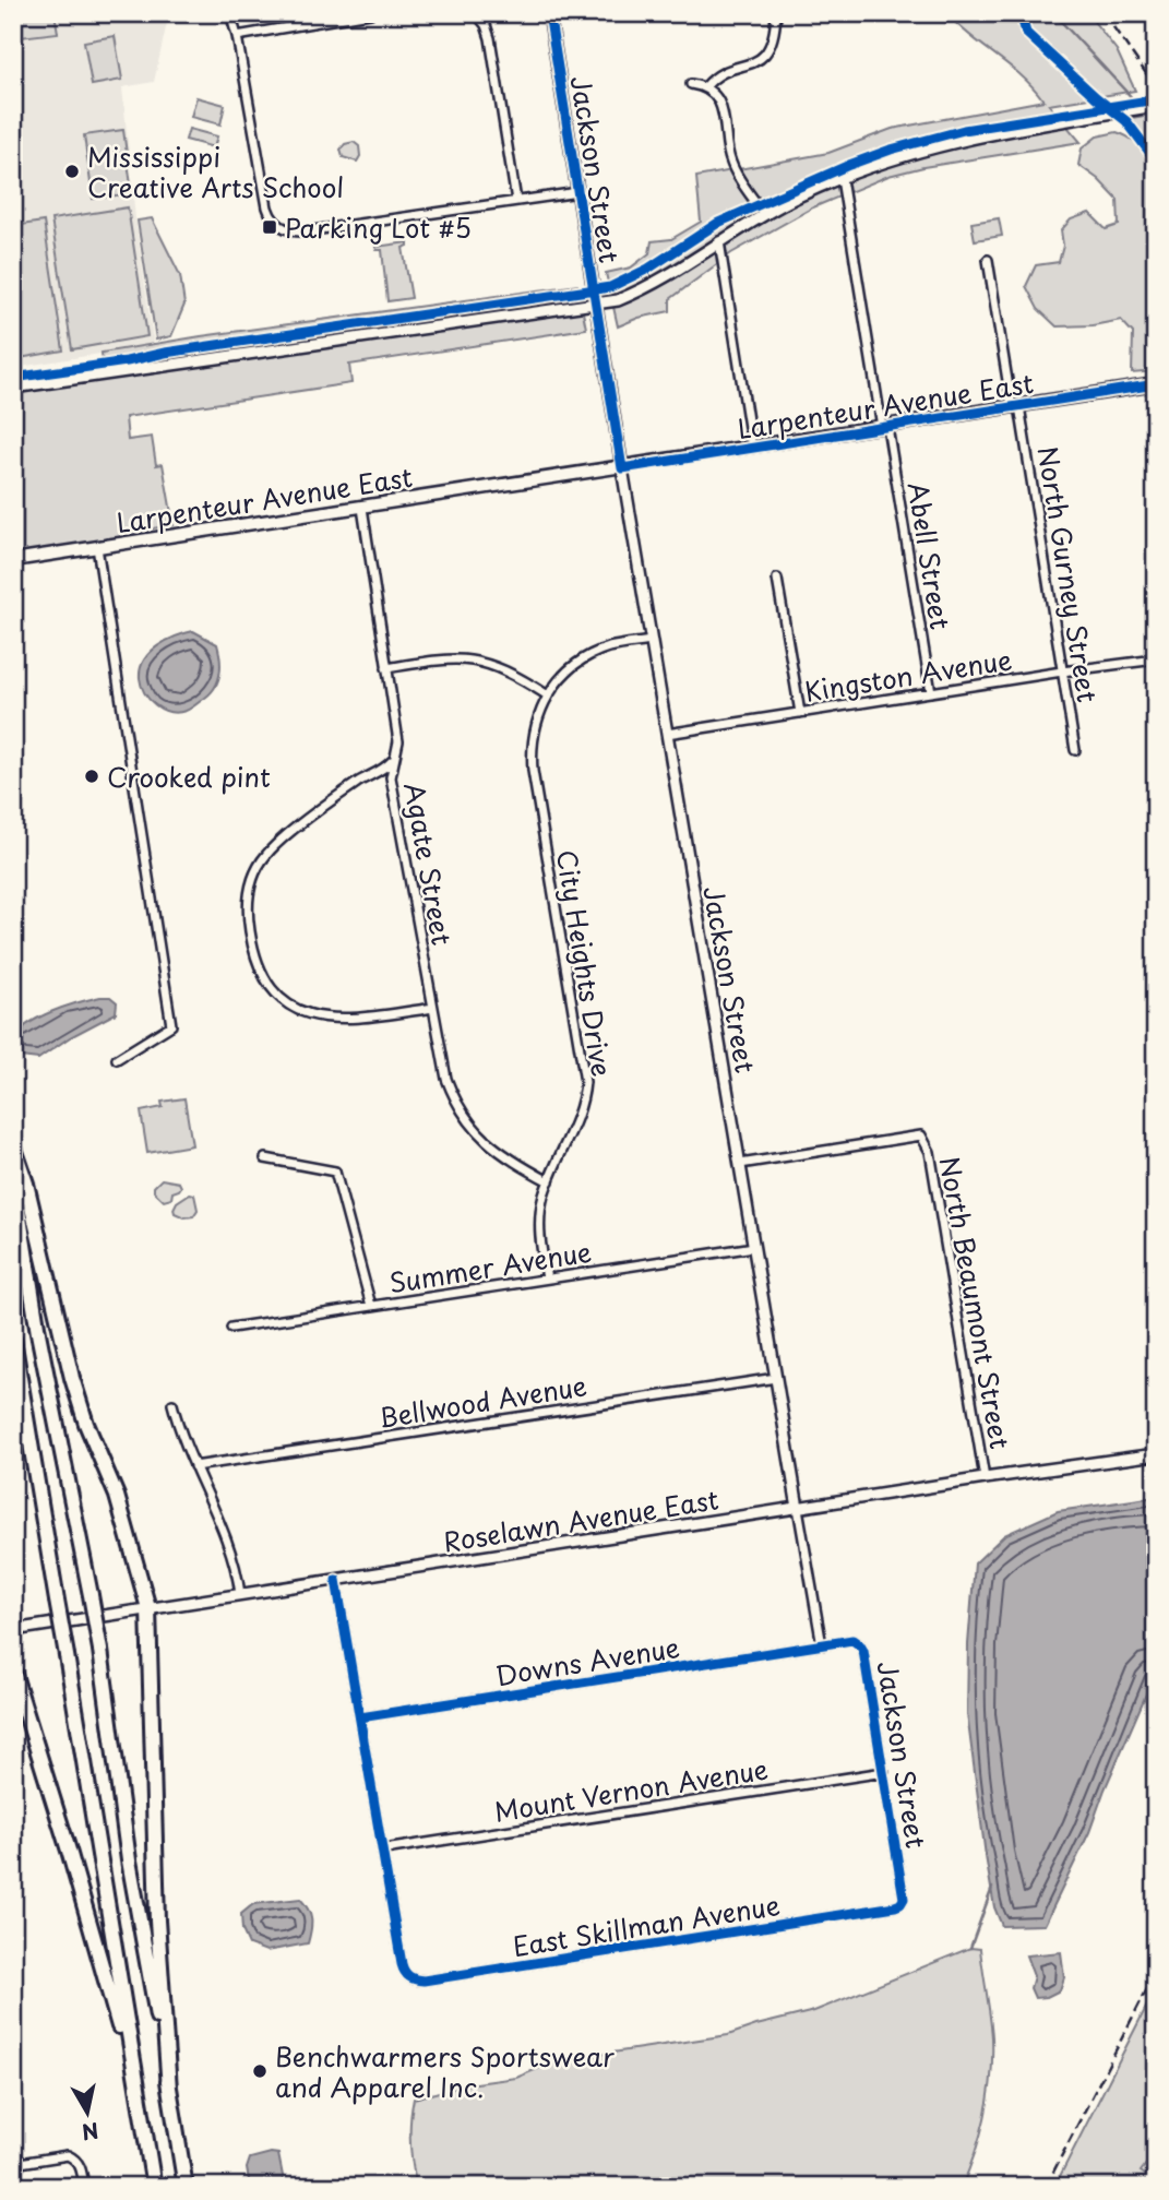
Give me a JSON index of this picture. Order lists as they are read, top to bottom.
{
  "streets": {
    "main road": ["Larpenteur Avenue East"],
    "street": [
      "Jackson Street",
      "Abell Street",
      "North Gurney Street",
      "Kingston Avenue",
      "Agate Street",
      "City Heights Drive",
      "Summer Avenue",
      "North Beaumont Street",
      "Bellwood Avenue",
      "Roselawn Avenue East",
      "Downs Avenue",
      "Mount Vernon Avenue",
      "East Skillman Avenue"
    ]
  },
  "crossings": [
    ["Jackson Street", "Larpenteur Avenue East"],
    ["Jackson Street", "Kingston Avenue"],
    ["Jackson Street", "Summer Avenue"],
    ["Jackson Street", "North Beaumont Street"],
    ["Jackson Street", "Bellwood Avenue"],
    ["Jackson Street", "Roselawn Avenue East"],
    ["Jackson Street", "Downs Avenue"],
    ["Jackson Street", "Mount Vernon Avenue"],
    ["Jackson Street", "East Skillman Avenue"],
    ["Larpenteur Avenue East", "Abell Street"],
    ["Larpenteur Avenue East", "North Gurney Street"],
    ["Larpenteur Avenue East", "Agate Street"],
    ["Abell Street", "Kingston Avenue"],
    ["North Gurney Street", "Kingston Avenue"],
    ["Agate Street", "City Heights Drive"],
    ["City Heights Drive", "Summer Avenue"],
    ["North Beaumont Street", "Roselawn Avenue East"],
    ["Mount Vernon Avenue", "East Skillman Avenue"]
  ],
  "places": {
    "other": ["Mississippi Creative Arts School", "Crooked pint", "Benchwarmers Sportswear and Apparel Inc."],
    "transit": ["Parking Lot #5"]
  },
  "north": "bottom"
}
